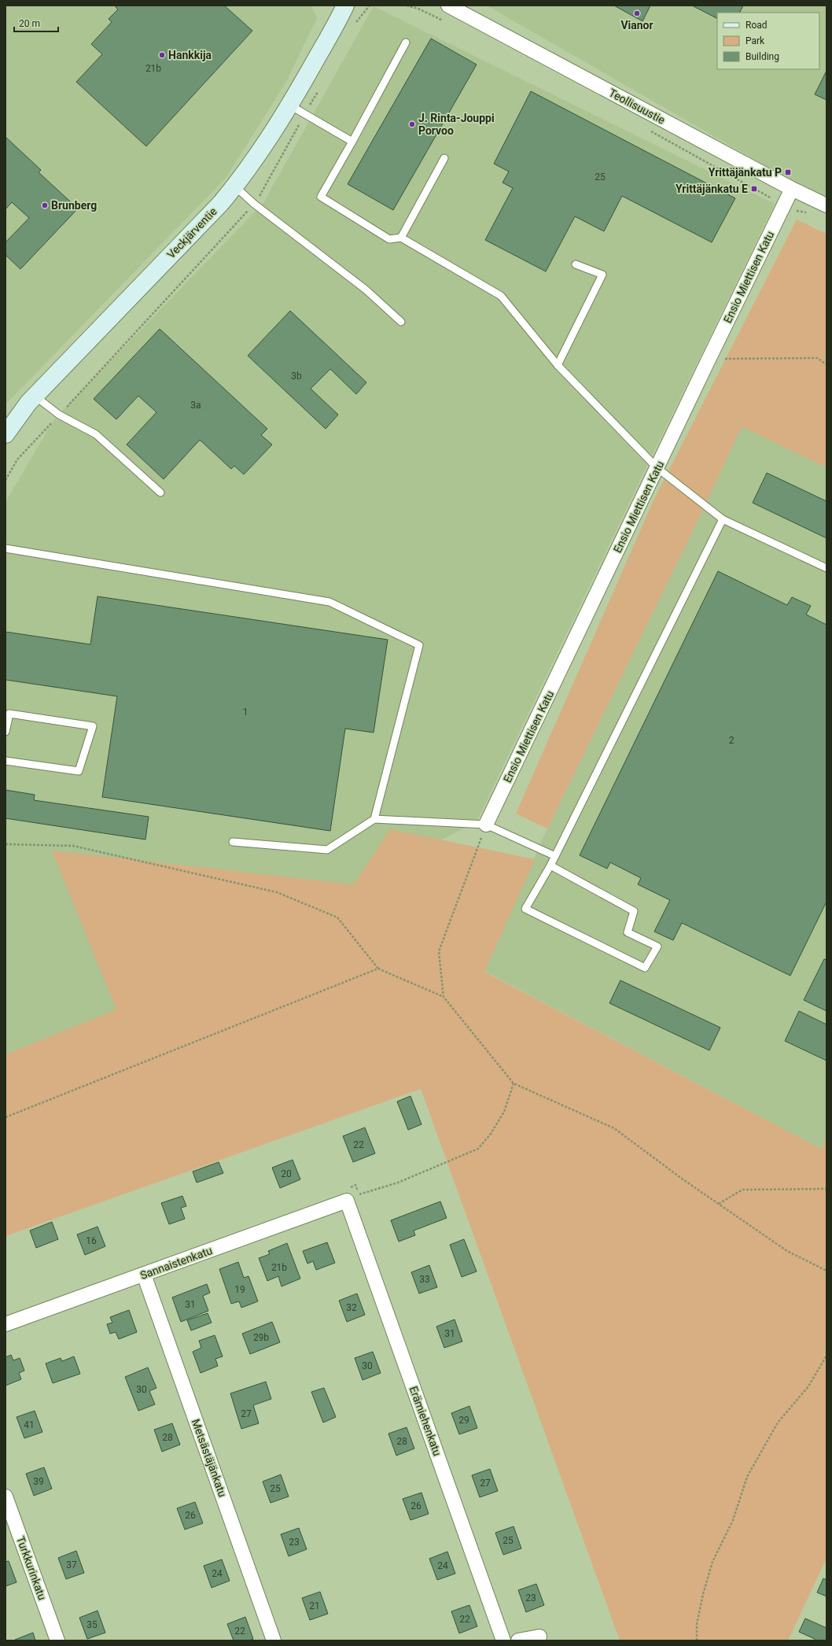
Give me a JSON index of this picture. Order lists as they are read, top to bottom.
{
  "streets": {
    "main road": ["Veckjärventie"],
    "street": [
      "Teollisuustie",
      "Ensio Miettisen Katu",
      "Sannaistenkatu",
      "Erämiehenkatu",
      "Metsästäjänkatu",
      "Turkkurinkatu"
    ]
  },
  "crossings": [
    ["Teollisuustie", "Ensio Miettisen Katu"],
    ["Sannaistenkatu", "Erämiehenkatu"],
    ["Sannaistenkatu", "Metsästäjänkatu"]
  ],
  "places": {
    "other": [
      "Vianor",
      "Hankkija",
      "J. Rinta-Jouppi Porvoo",
      "Brunberg"
    ],
    "transit": ["Yrittäjänkatu P", "Yrittäjänkatu E"]
  },
  "house_numbers": [
    "21b",
    "25",
    "3b",
    "3a",
    "1",
    "2",
    "22",
    "20",
    "16",
    "21b",
    "33",
    "19",
    "31",
    "32",
    "31",
    "29b",
    "30",
    "30",
    "27",
    "29",
    "41",
    "28",
    "28",
    "39",
    "27",
    "25",
    "26",
    "26",
    "25",
    "23",
    "37",
    "24",
    "24",
    "23",
    "21",
    "22",
    "35",
    "22"
  ],
  "legend": ["Road", "Park", "Building"],
  "scale_bar": "20 m"
}
